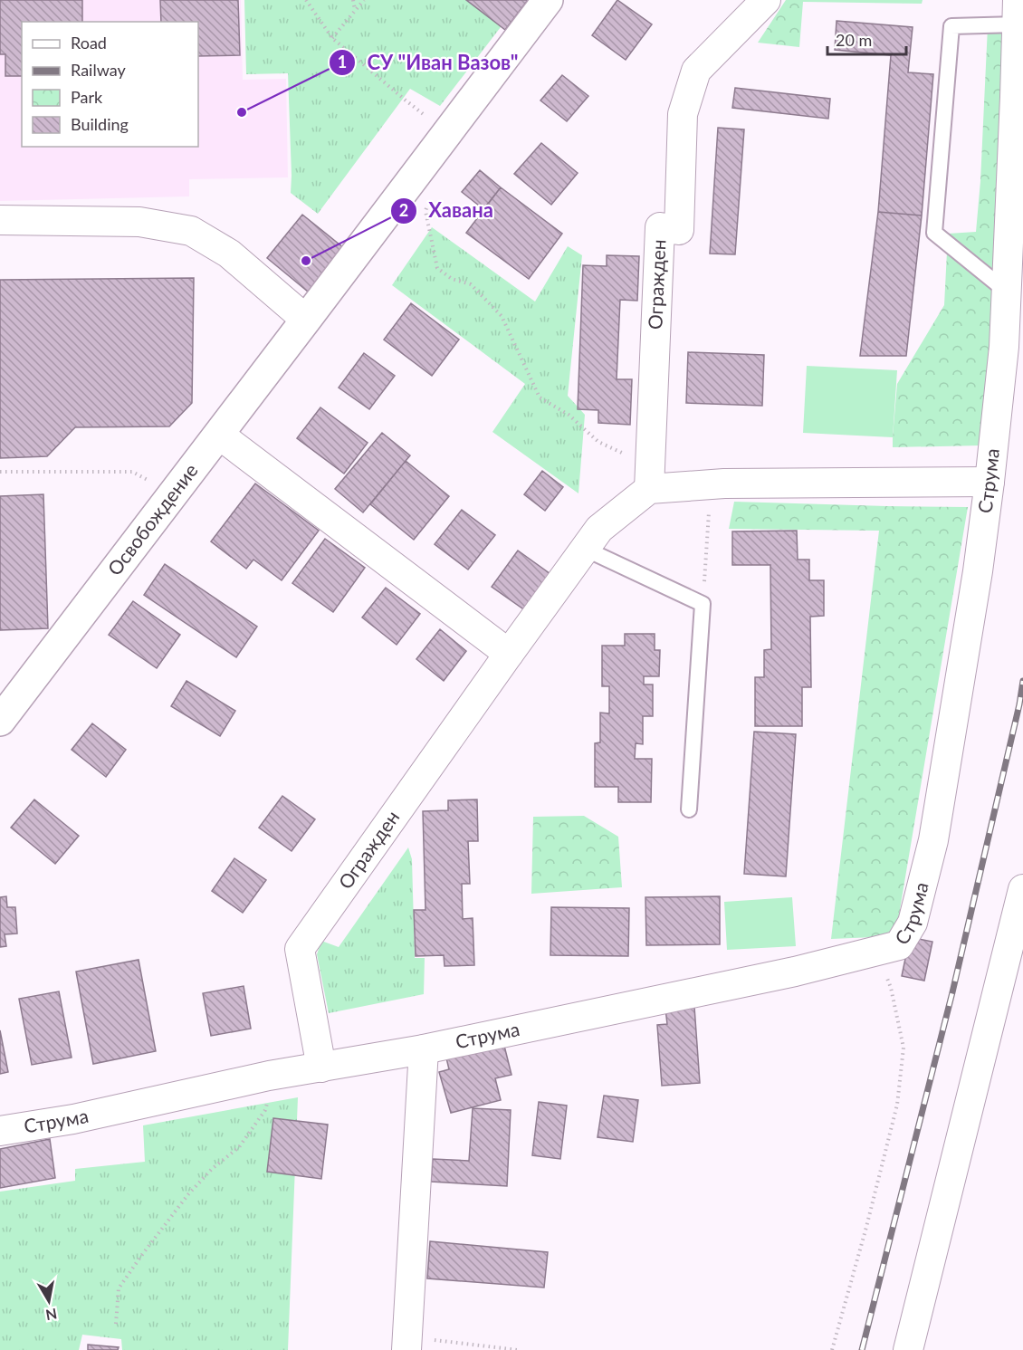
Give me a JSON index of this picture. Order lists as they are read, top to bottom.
{
  "streets": {
    "street": ["Огражден", "Струма", "Освобождение"]
  },
  "crossings": [
    ["Огражден", "Струма"]
  ],
  "places": ["СУ \"Иван Вазов\"", "Хавана"],
  "legend": [
    "Road",
    "Railway",
    "Park",
    "Building"
  ],
  "scale_bar": "20 m",
  "north": "bottom"
}
